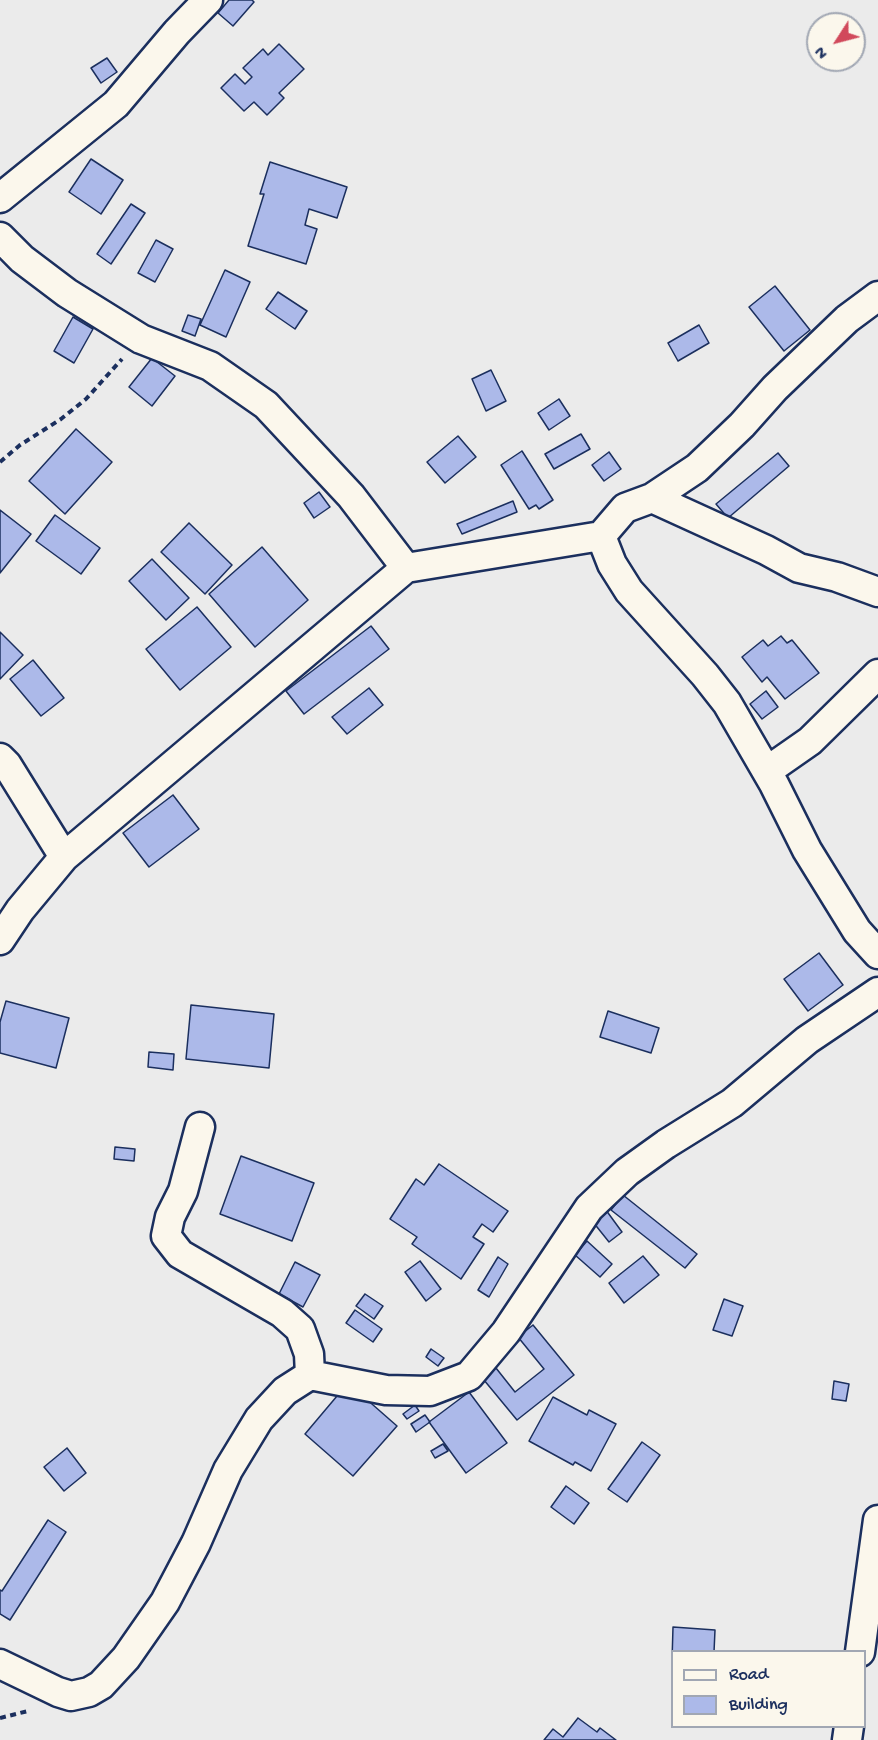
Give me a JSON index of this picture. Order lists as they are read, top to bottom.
{
  "legend": ["Road", "Building"],
  "north": "bottom left"
}
